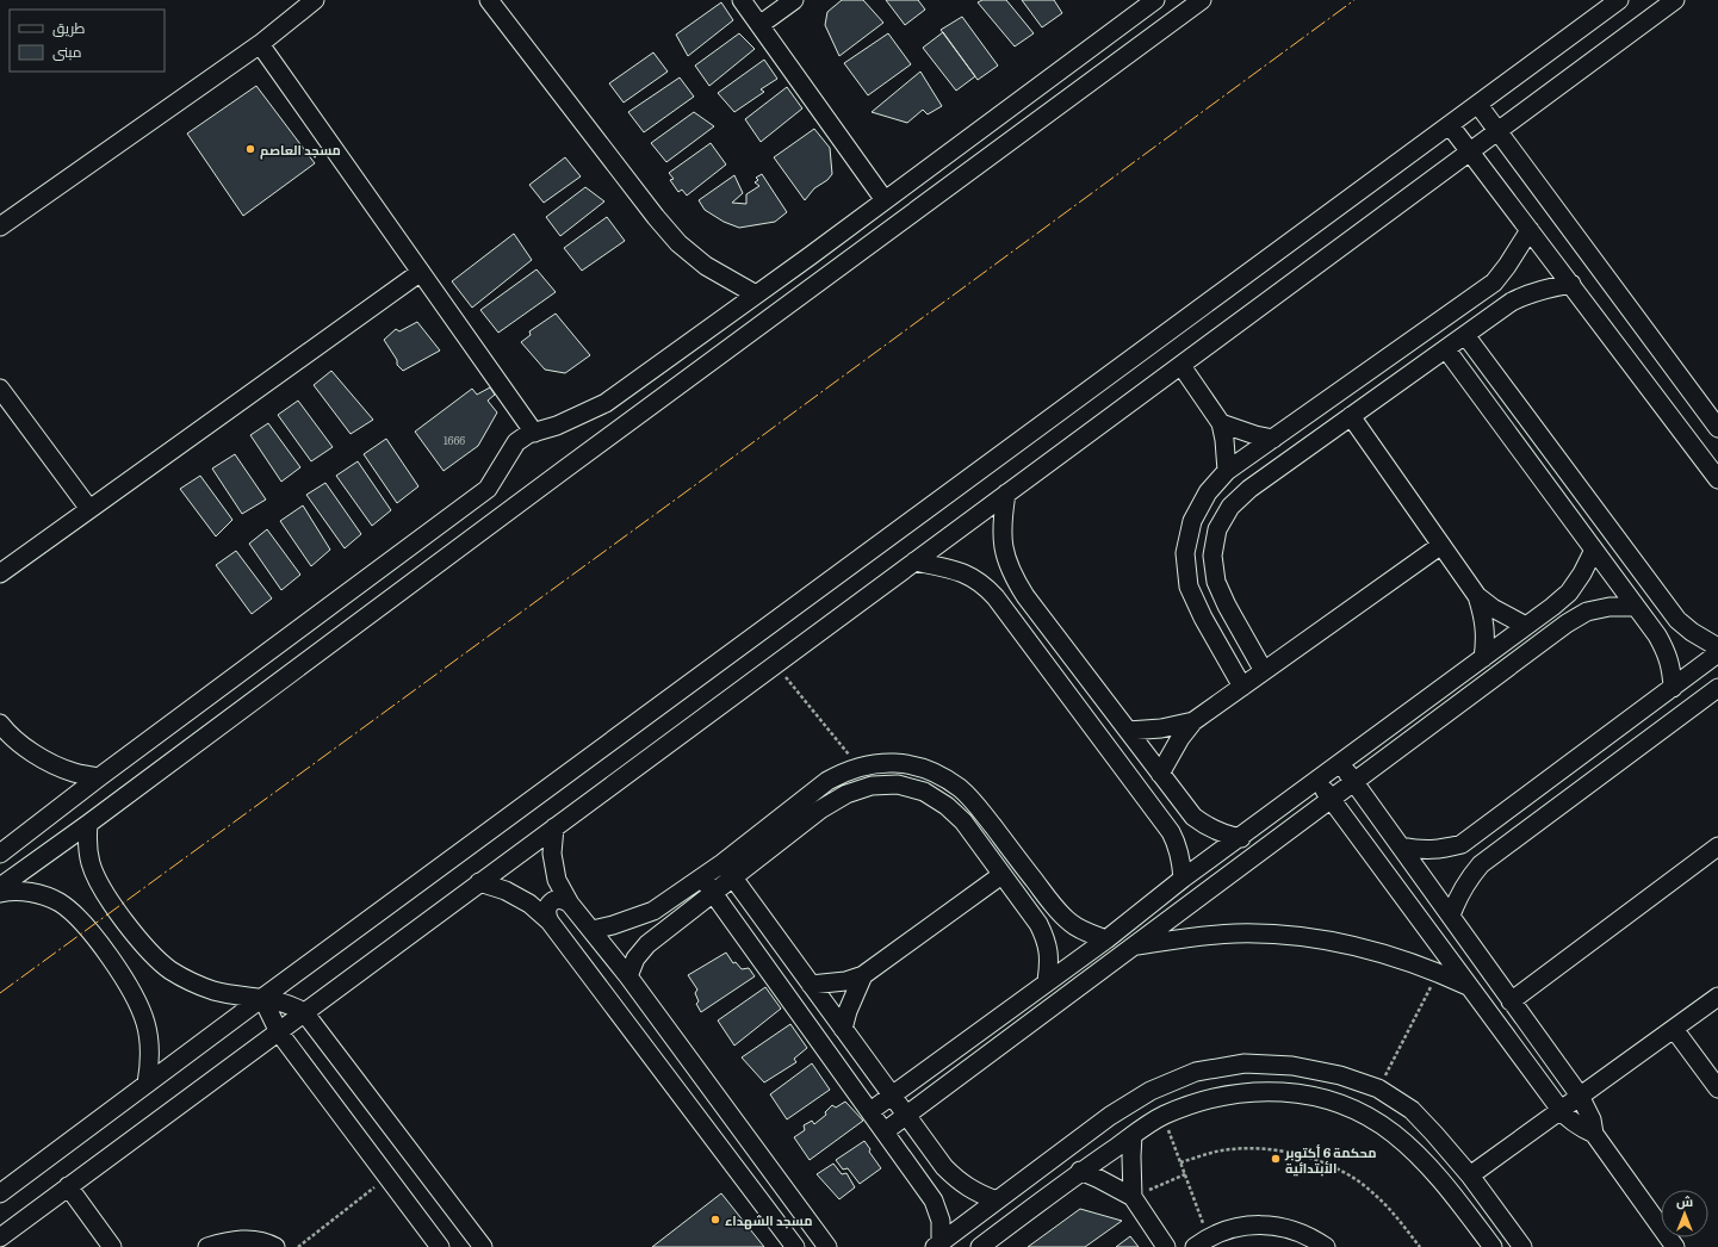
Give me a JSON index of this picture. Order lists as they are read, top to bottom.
{
  "places": ["مسجد العاصم", "محكمة 6 أكتوبر الأبتدائية", "مسجد الشهداء"],
  "house_numbers": ["1666"],
  "legend": ["طريق", "مبنى"],
  "north": "top"
}
